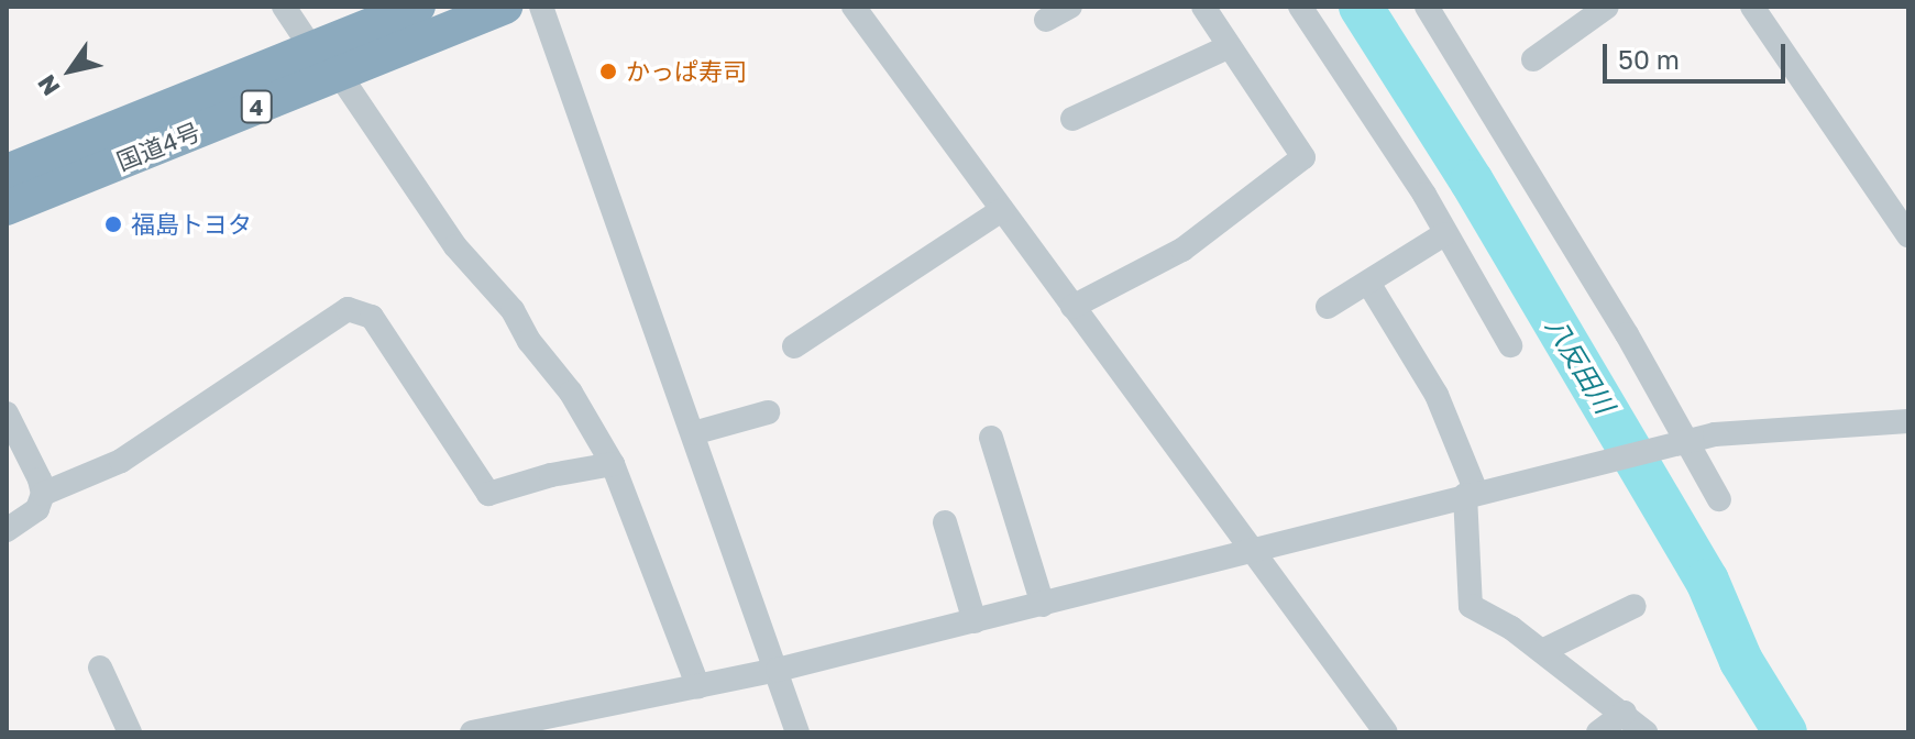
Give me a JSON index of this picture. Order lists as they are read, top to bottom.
{
  "streets": {
    "highway": ["4", "国道4号"]
  },
  "water": ["八反田川"],
  "places": ["かっぱ寿司", "福島トヨタ"],
  "scale_bar": "50 m",
  "north": "bottom left"
}
